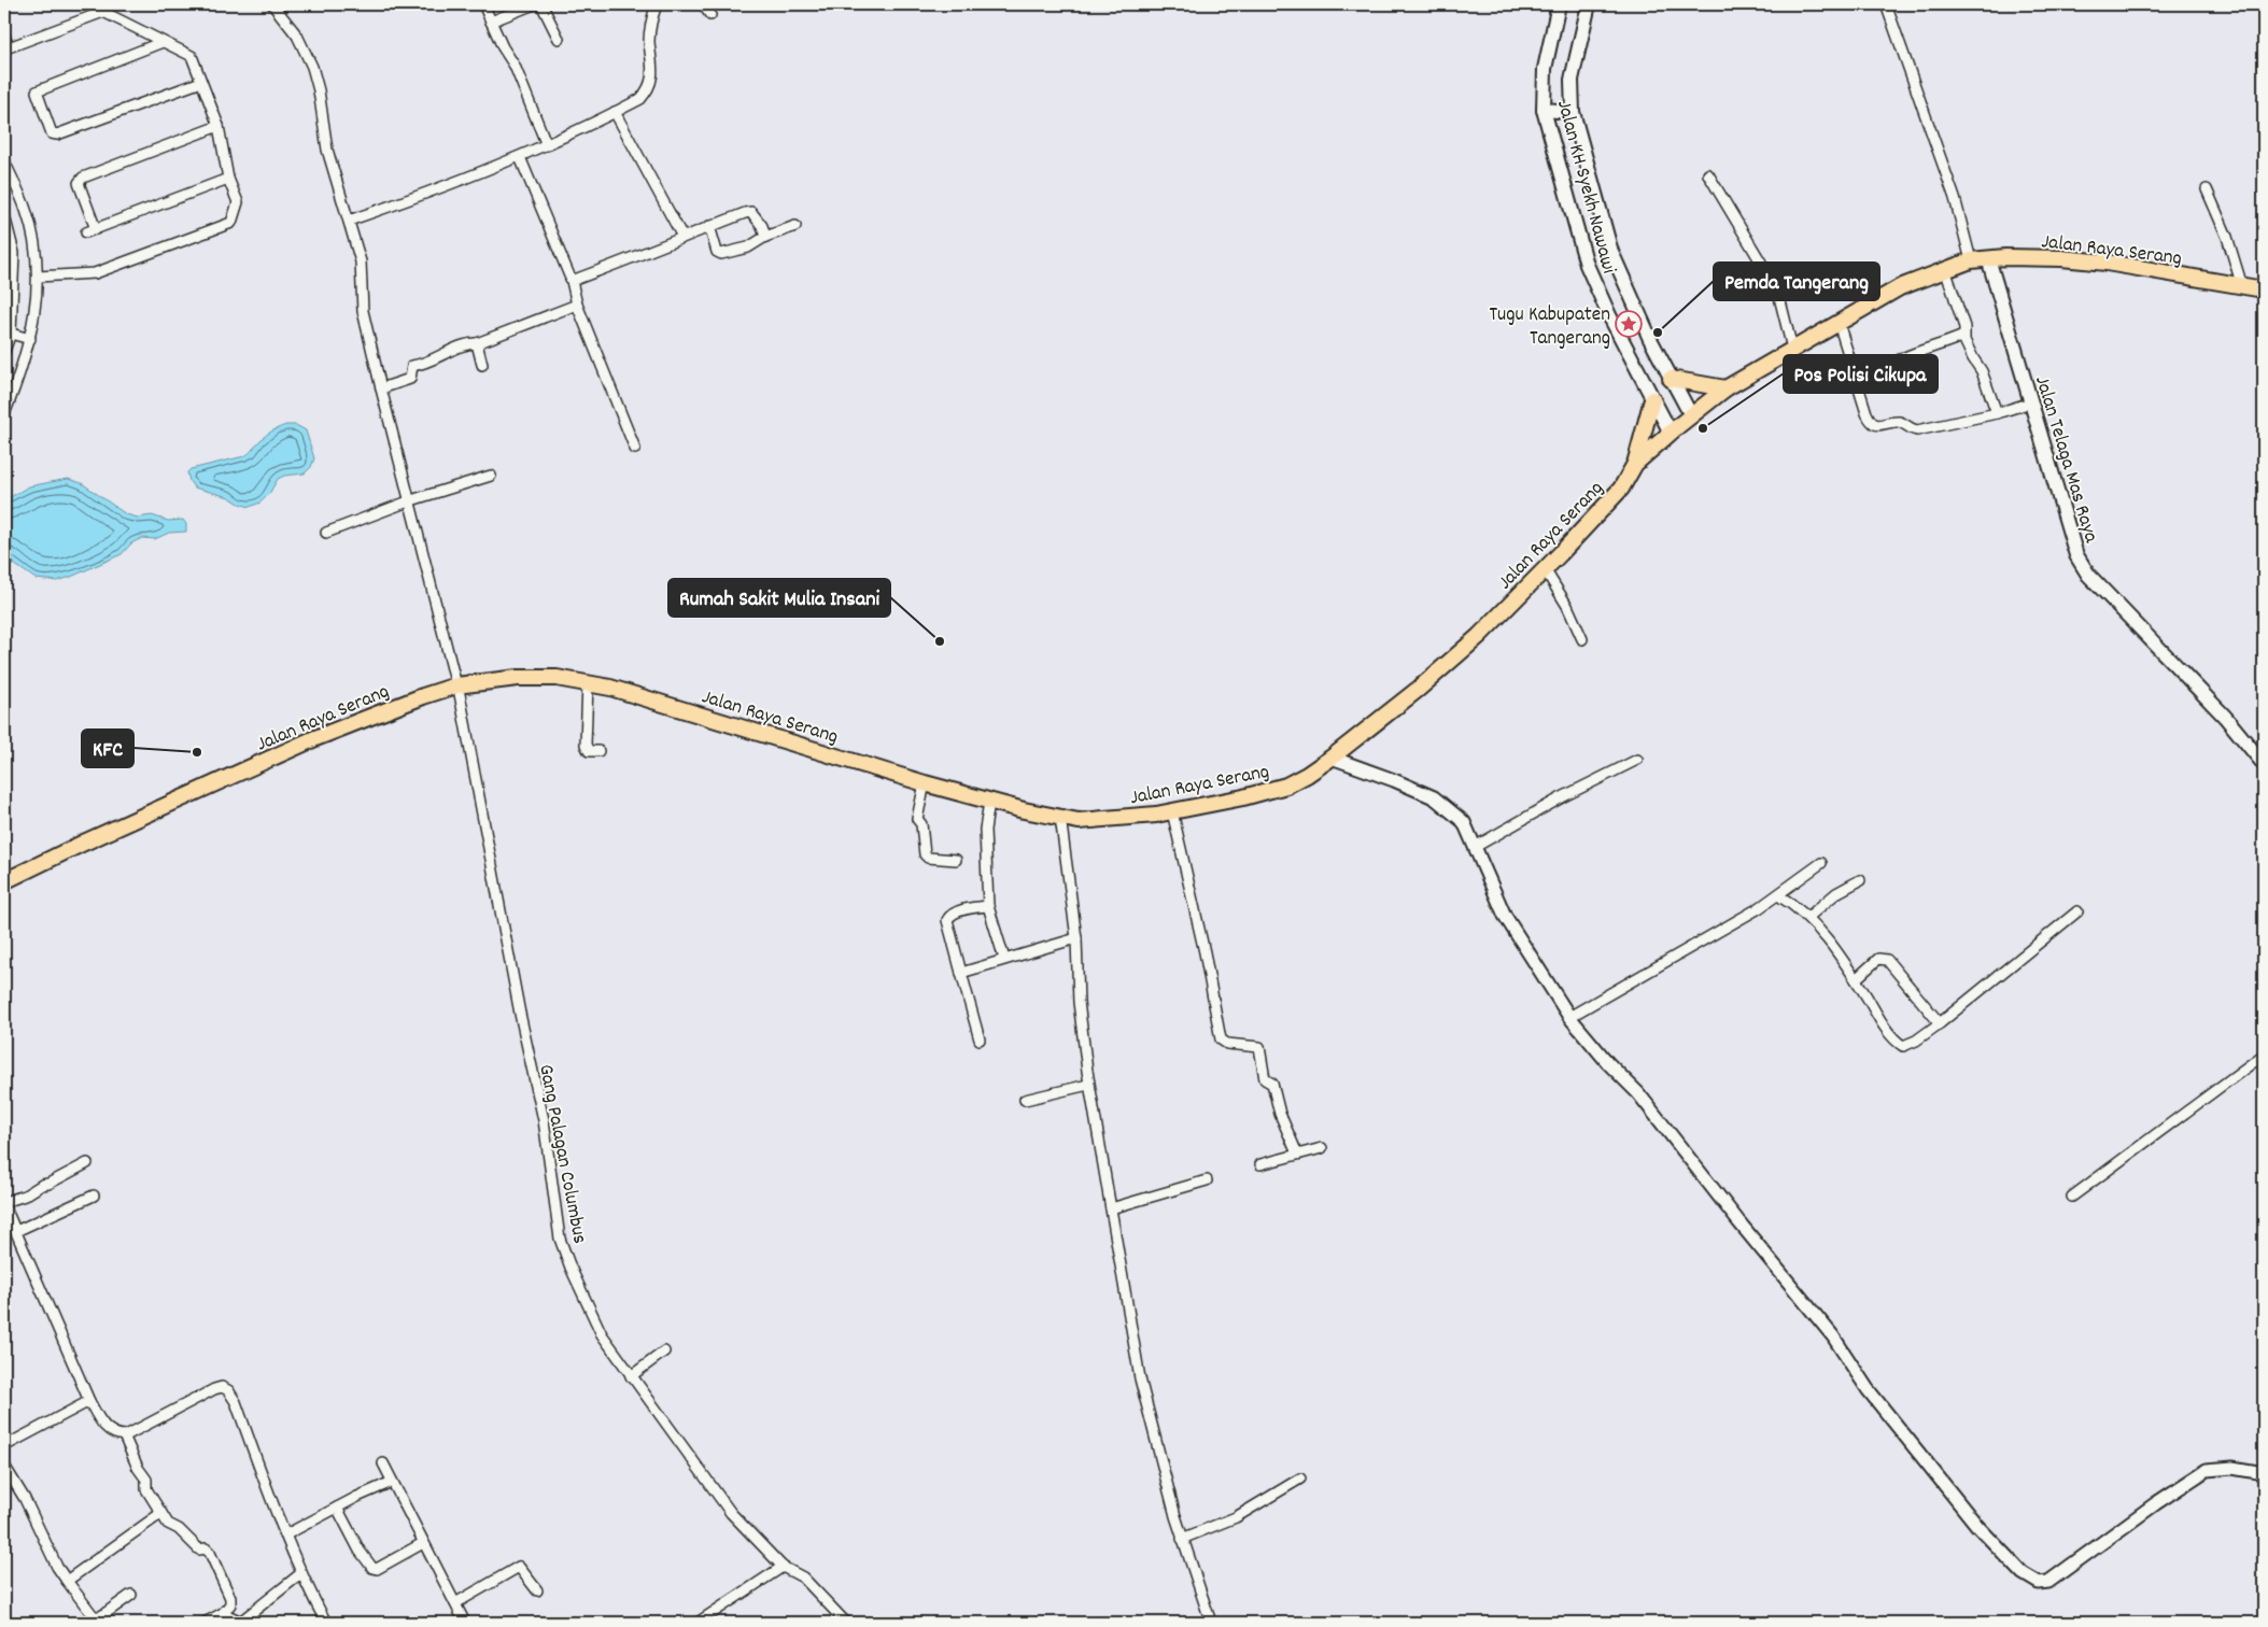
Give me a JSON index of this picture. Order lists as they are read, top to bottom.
{
  "streets": {
    "highway": ["Jalan Raya Serang"],
    "main road": ["Jalan KH Syekh Nawawi", "Jalan Telaga Mas Raya"],
    "street": ["Gang Palagan Columbus"]
  },
  "crossings": [
    ["Jalan KH Syekh Nawawi", "Jalan Raya Serang"],
    ["Jalan Raya Serang", "Jalan Telaga Mas Raya"],
    ["Jalan Raya Serang", "Gang Palagan Columbus"]
  ],
  "places": {
    "place": ["Tugu Kabupaten Tangerang"],
    "other": [
      "Pemda Tangerang",
      "Pos Polisi Cikupa",
      "Rumah Sakit Mulia Insani",
      "KFC"
    ]
  }
}
